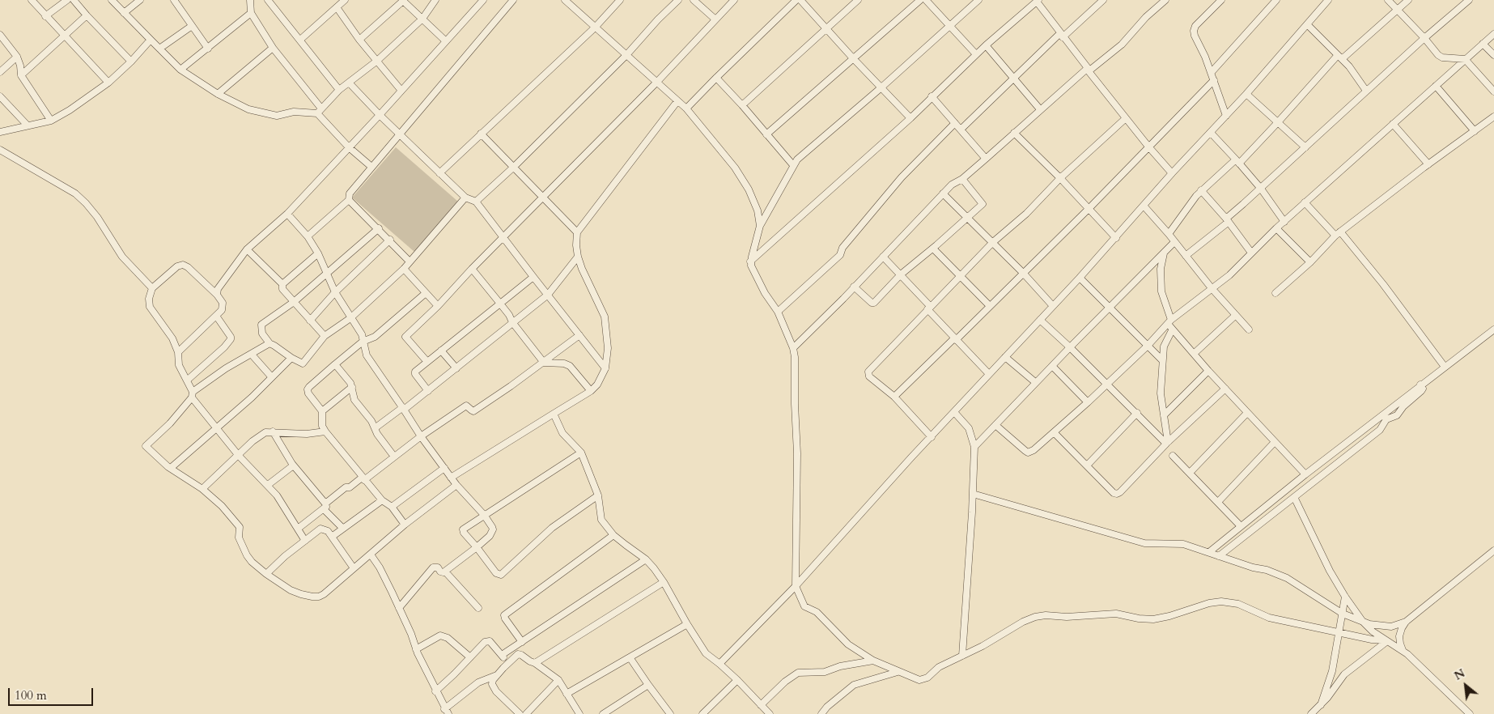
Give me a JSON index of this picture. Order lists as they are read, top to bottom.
{
  "scale_bar": "100 m",
  "north": "top left"
}
